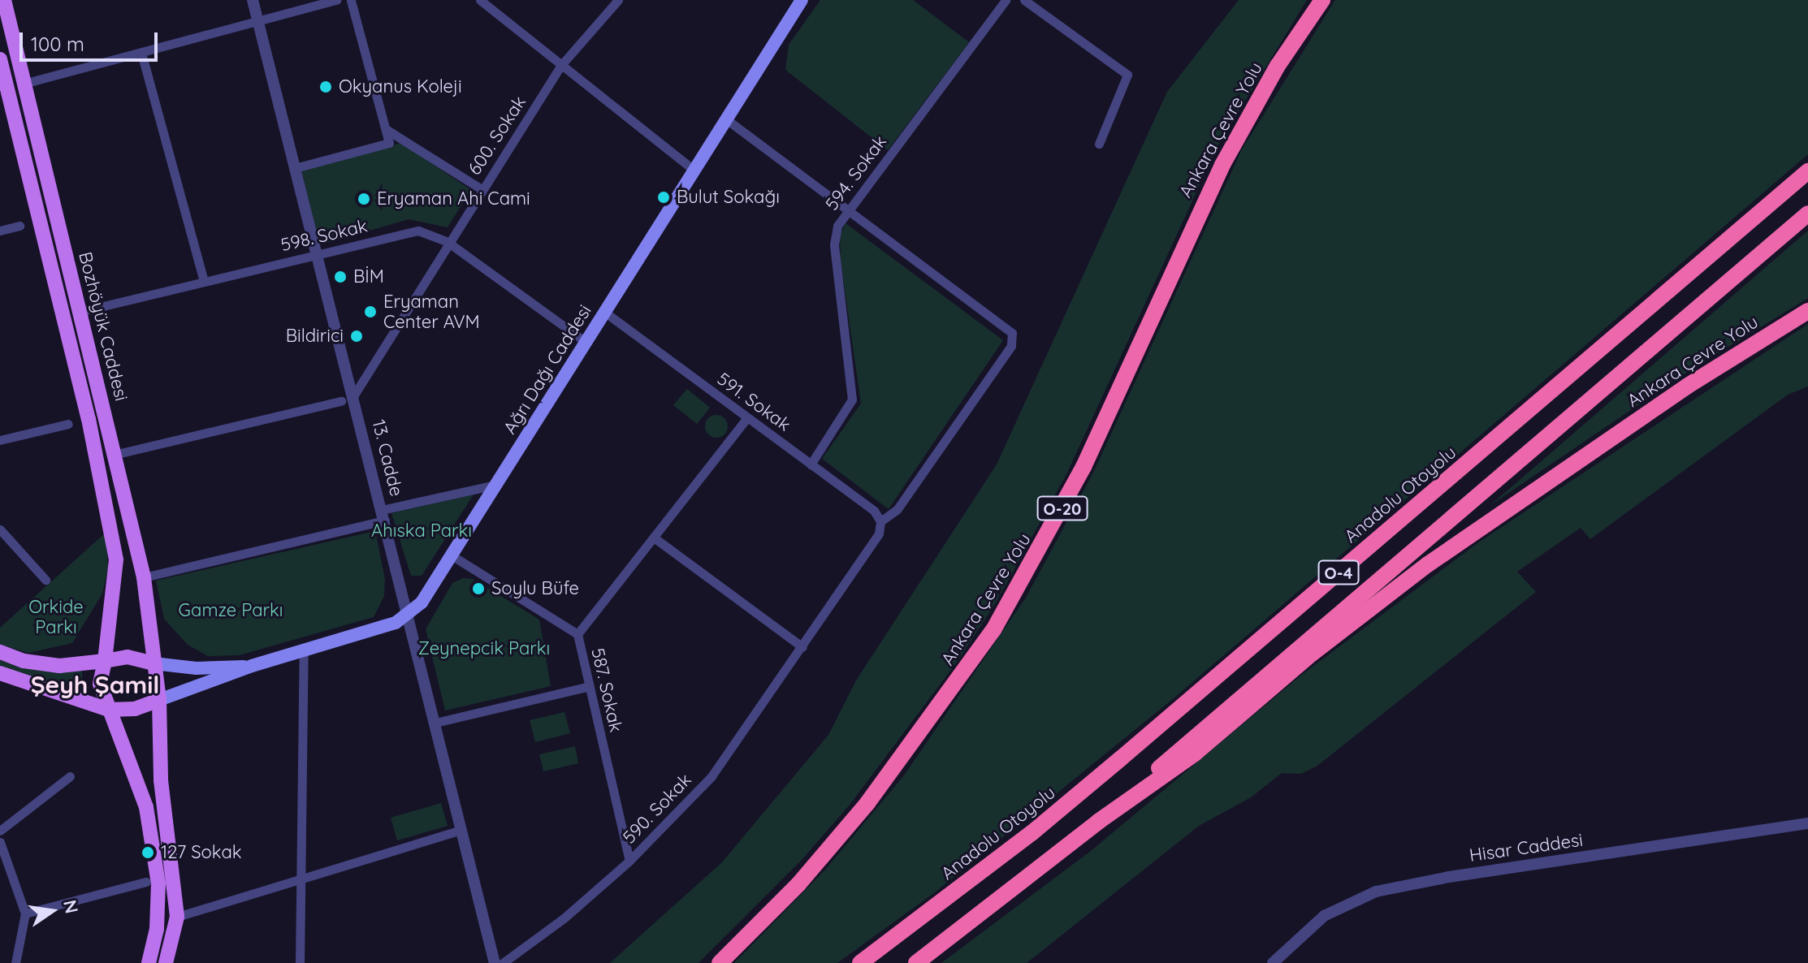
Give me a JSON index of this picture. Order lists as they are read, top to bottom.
{
  "streets": {
    "highway": [
      "Ankara Çevre Yolu",
      "Anadolu Otoyolu",
      "O-20",
      "O-4"
    ],
    "main road": ["Bozhöyük Caddesi", "Ağrı Dağı Caddesi"],
    "street": [
      "600. Sokak",
      "594. Sokak",
      "598. Sokak",
      "591. Sokak",
      "13. Cadde",
      "587. Sokak",
      "590. Sokak",
      "Hisar Caddesi"
    ]
  },
  "crossings": [
    ["Ankara Çevre Yolu", "O-4"],
    ["600. Sokak", "598. Sokak"],
    ["600. Sokak", "13. Cadde"],
    ["594. Sokak", "591. Sokak"],
    ["598. Sokak", "Bozhöyük Caddesi"],
    ["598. Sokak", "Ağrı Dağı Caddesi"],
    ["598. Sokak", "13. Cadde"],
    ["Bozhöyük Caddesi", "Ağrı Dağı Caddesi"],
    ["Ağrı Dağı Caddesi", "591. Sokak"],
    ["Ağrı Dağı Caddesi", "13. Cadde"],
    ["Ağrı Dağı Caddesi", "587. Sokak"],
    ["591. Sokak", "590. Sokak"],
    ["587. Sokak", "590. Sokak"]
  ],
  "districts": ["Şeyh Şamil"],
  "parks": [
    "Ahıska Parkı",
    "Orkide Parkı",
    "Gamze Parkı",
    "Zeynepcik Parkı"
  ],
  "places": [
    "Okyanus Koleji",
    "Bulut Sokağı",
    "Eryaman Ahi Cami",
    "BİM",
    "Eryaman Center AVM",
    "Bildirici",
    "Soylu Büfe",
    "127 Sokak"
  ],
  "scale_bar": "100 m",
  "north": "right"
}
